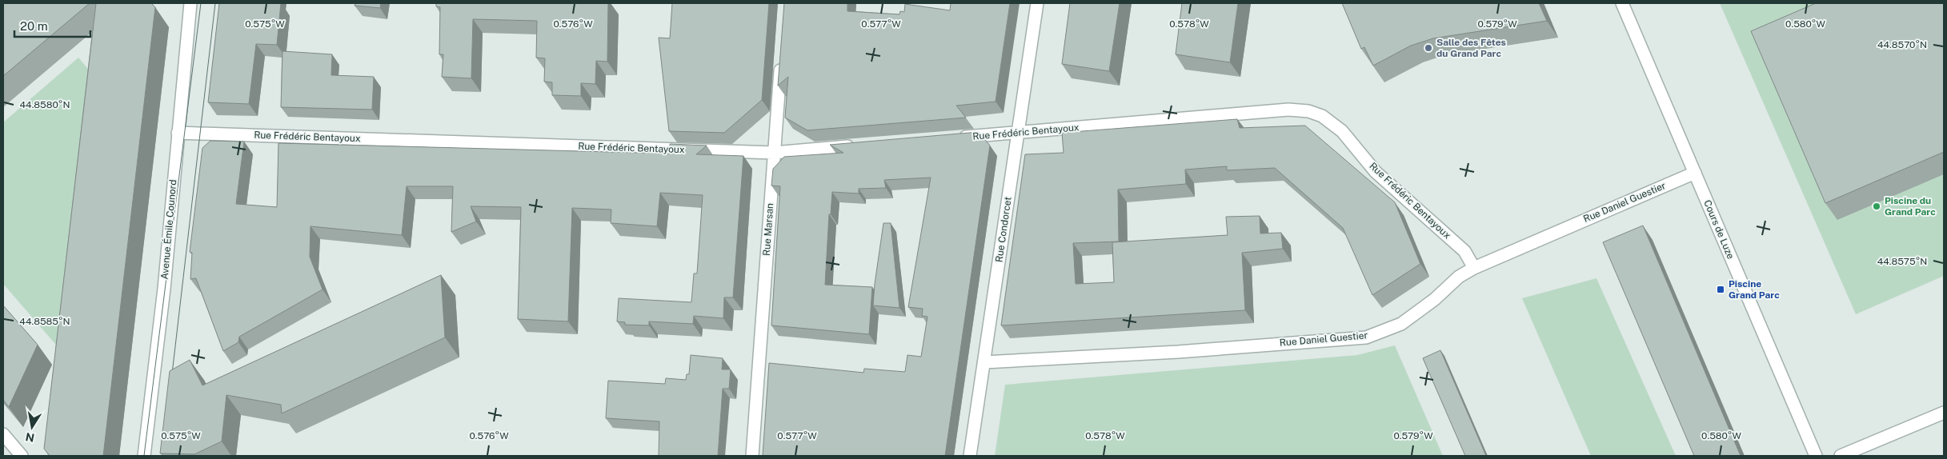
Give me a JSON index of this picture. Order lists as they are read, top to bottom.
{
  "streets": {
    "street": [
      "Rue Frédéric Bentayoux",
      "Rue Daniel Guestier",
      "Avenue Émile Counord",
      "Rue Marsan",
      "Rue Condorcet",
      "Cours de Luze"
    ]
  },
  "crossings": [
    ["Rue Frédéric Bentayoux", "Rue Daniel Guestier"],
    ["Rue Frédéric Bentayoux", "Avenue Émile Counord"],
    ["Rue Frédéric Bentayoux", "Rue Marsan"],
    ["Rue Frédéric Bentayoux", "Rue Condorcet"],
    ["Rue Daniel Guestier", "Rue Condorcet"],
    ["Rue Daniel Guestier", "Cours de Luze"]
  ],
  "places": {
    "other": ["Salle des Fêtes du Grand Parc", "Piscine du Grand Parc"],
    "transit": ["Piscine Grand Parc"]
  },
  "scale_bar": "20 m",
  "north": "bottom",
  "coordinates": [
    "0.575°W",
    "0.576°W",
    "0.577°W",
    "0.578°W",
    "0.579°W",
    "0.580°W",
    "44.8570°N",
    "44.8580°N",
    "44.8575°N",
    "44.8585°N"
  ]
}
